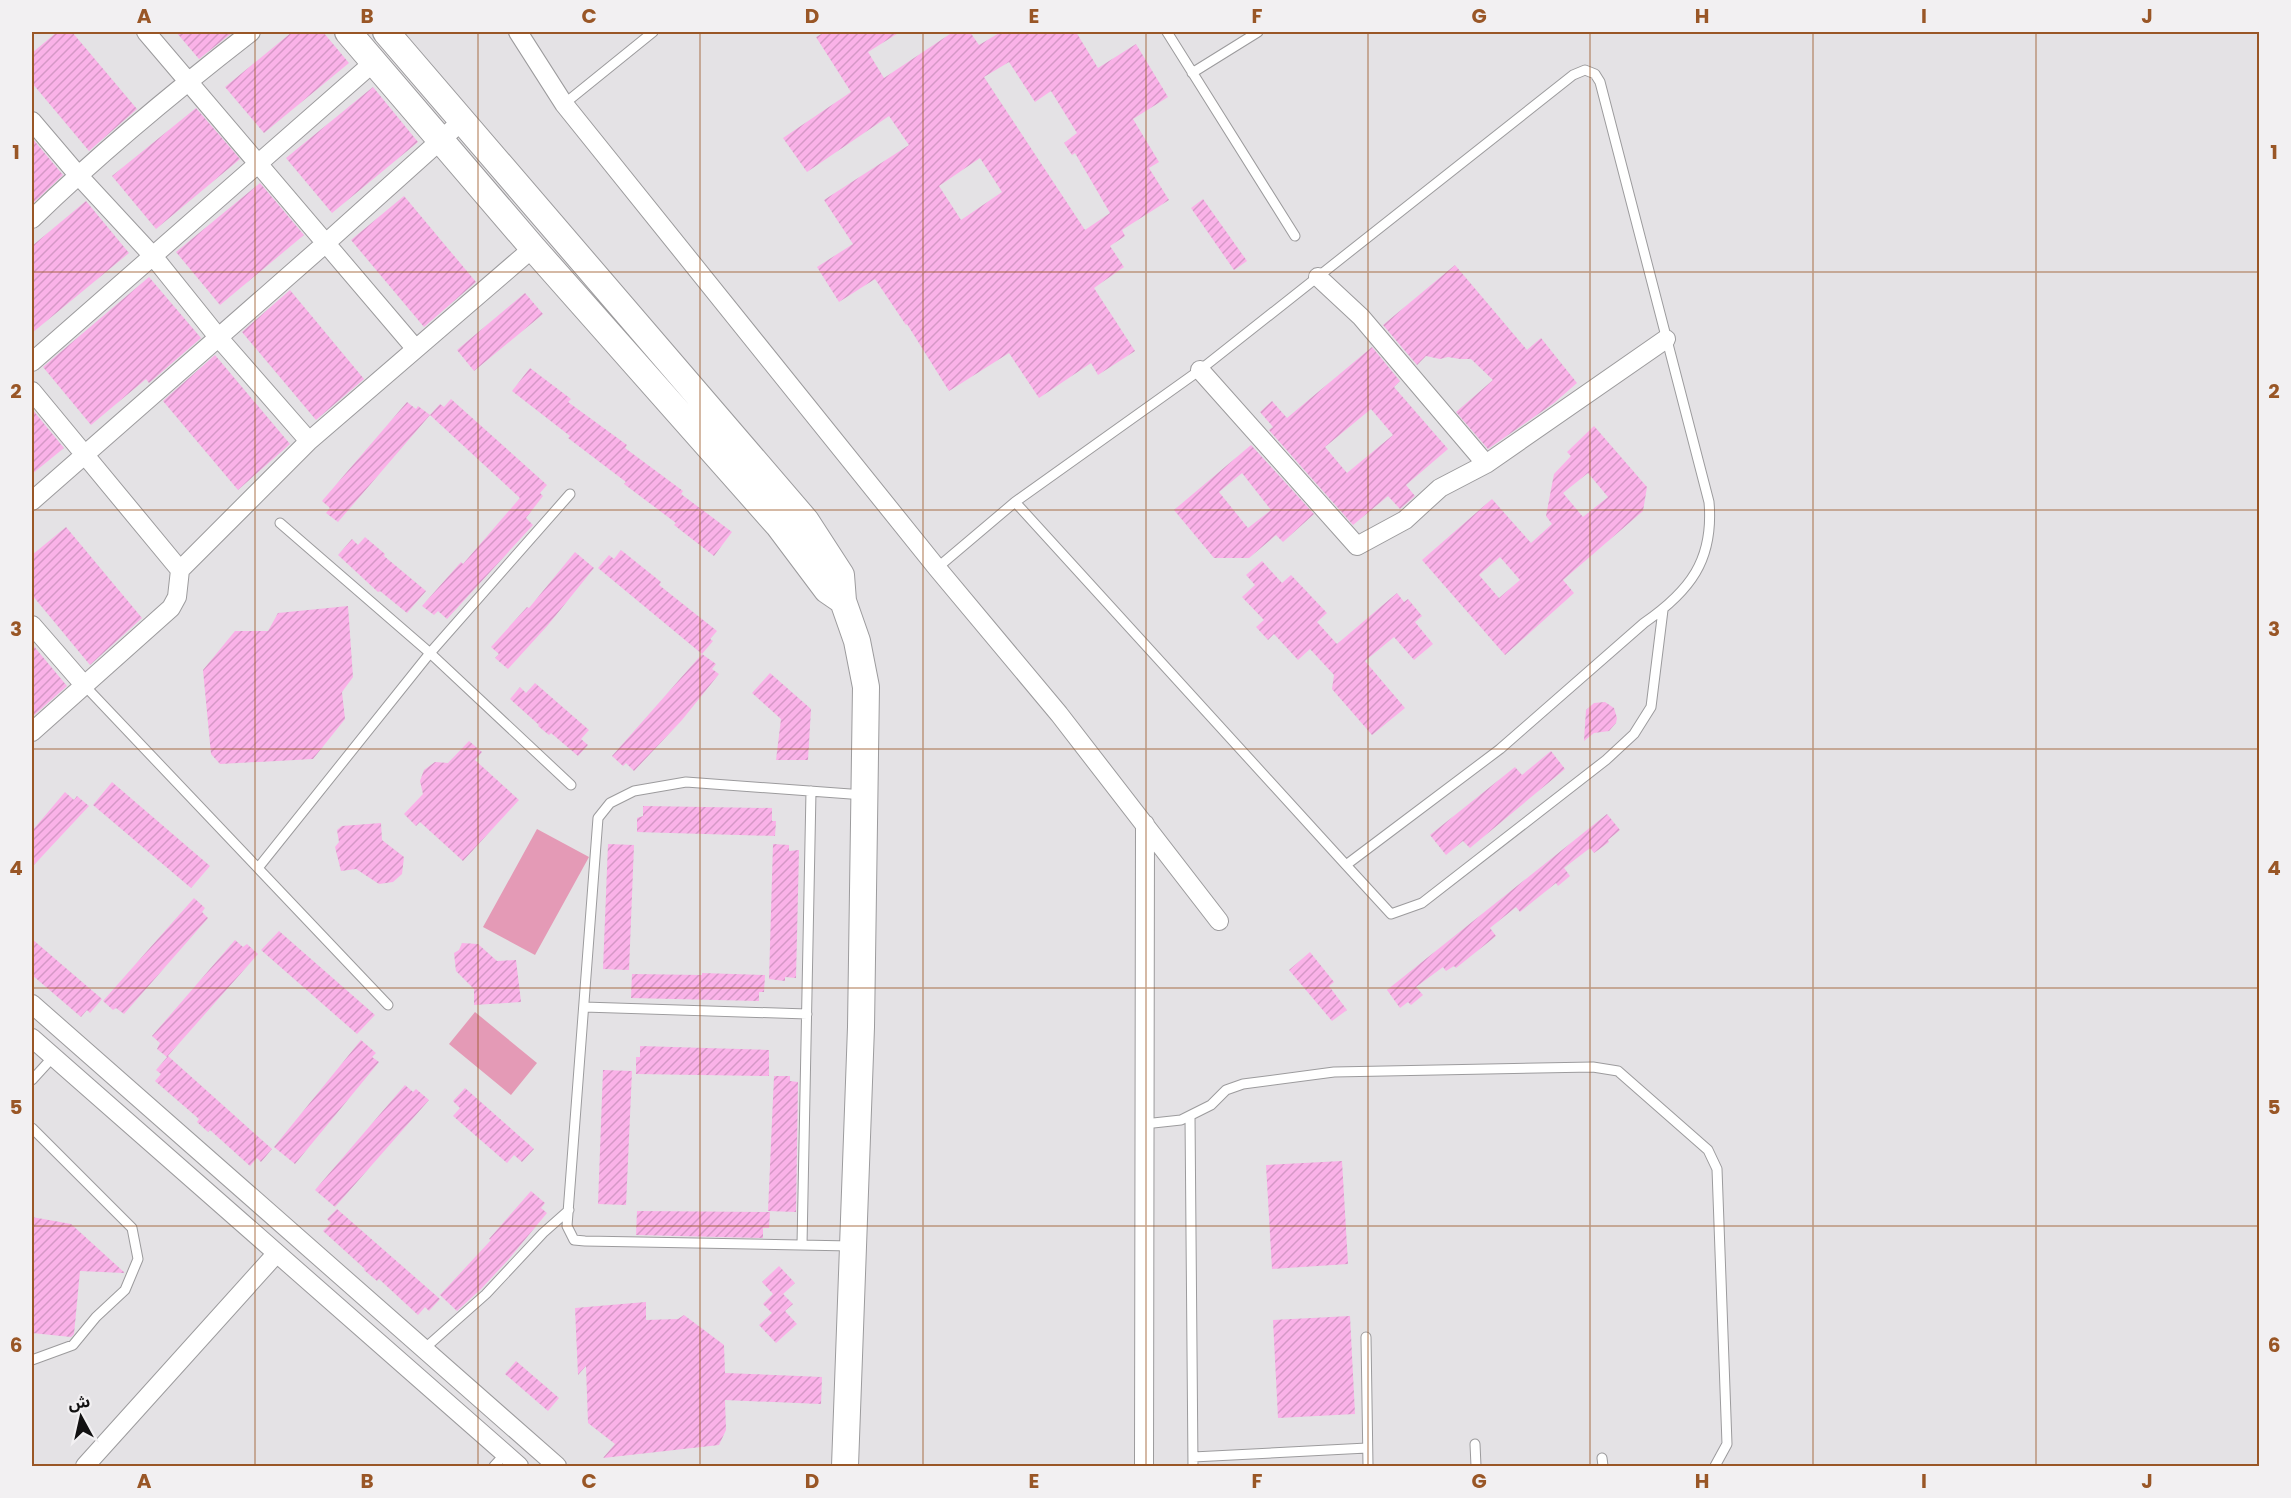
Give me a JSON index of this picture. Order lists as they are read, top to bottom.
{
  "north": "top",
  "grid": {
    "columns": [
      "A",
      "B",
      "C",
      "D",
      "E",
      "F",
      "G",
      "H",
      "I",
      "J"
    ],
    "rows": [
      "1",
      "2",
      "3",
      "4",
      "5",
      "6"
    ]
  }
}
